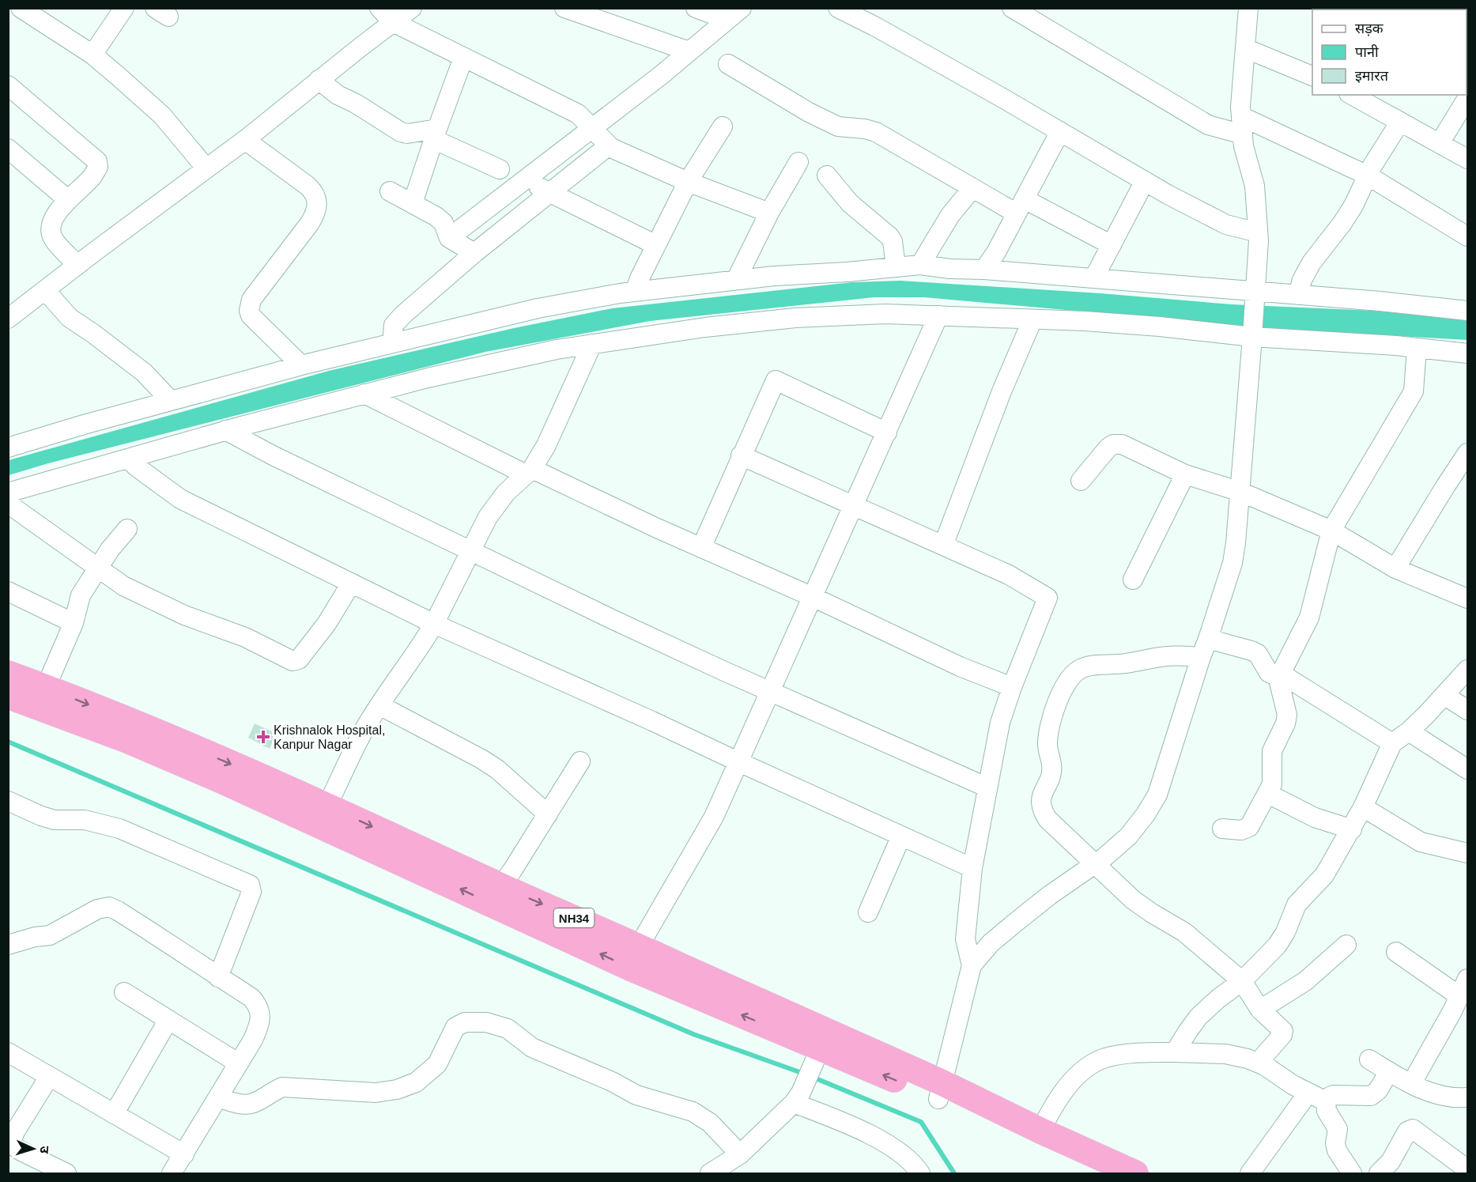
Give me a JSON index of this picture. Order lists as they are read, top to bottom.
{
  "streets": {
    "highway": ["NH34"]
  },
  "places": {
    "health": ["Krishnalok Hospital, Kanpur Nagar"]
  },
  "legend": ["सड़क", "पानी", "इमारत"],
  "north": "right"
}
